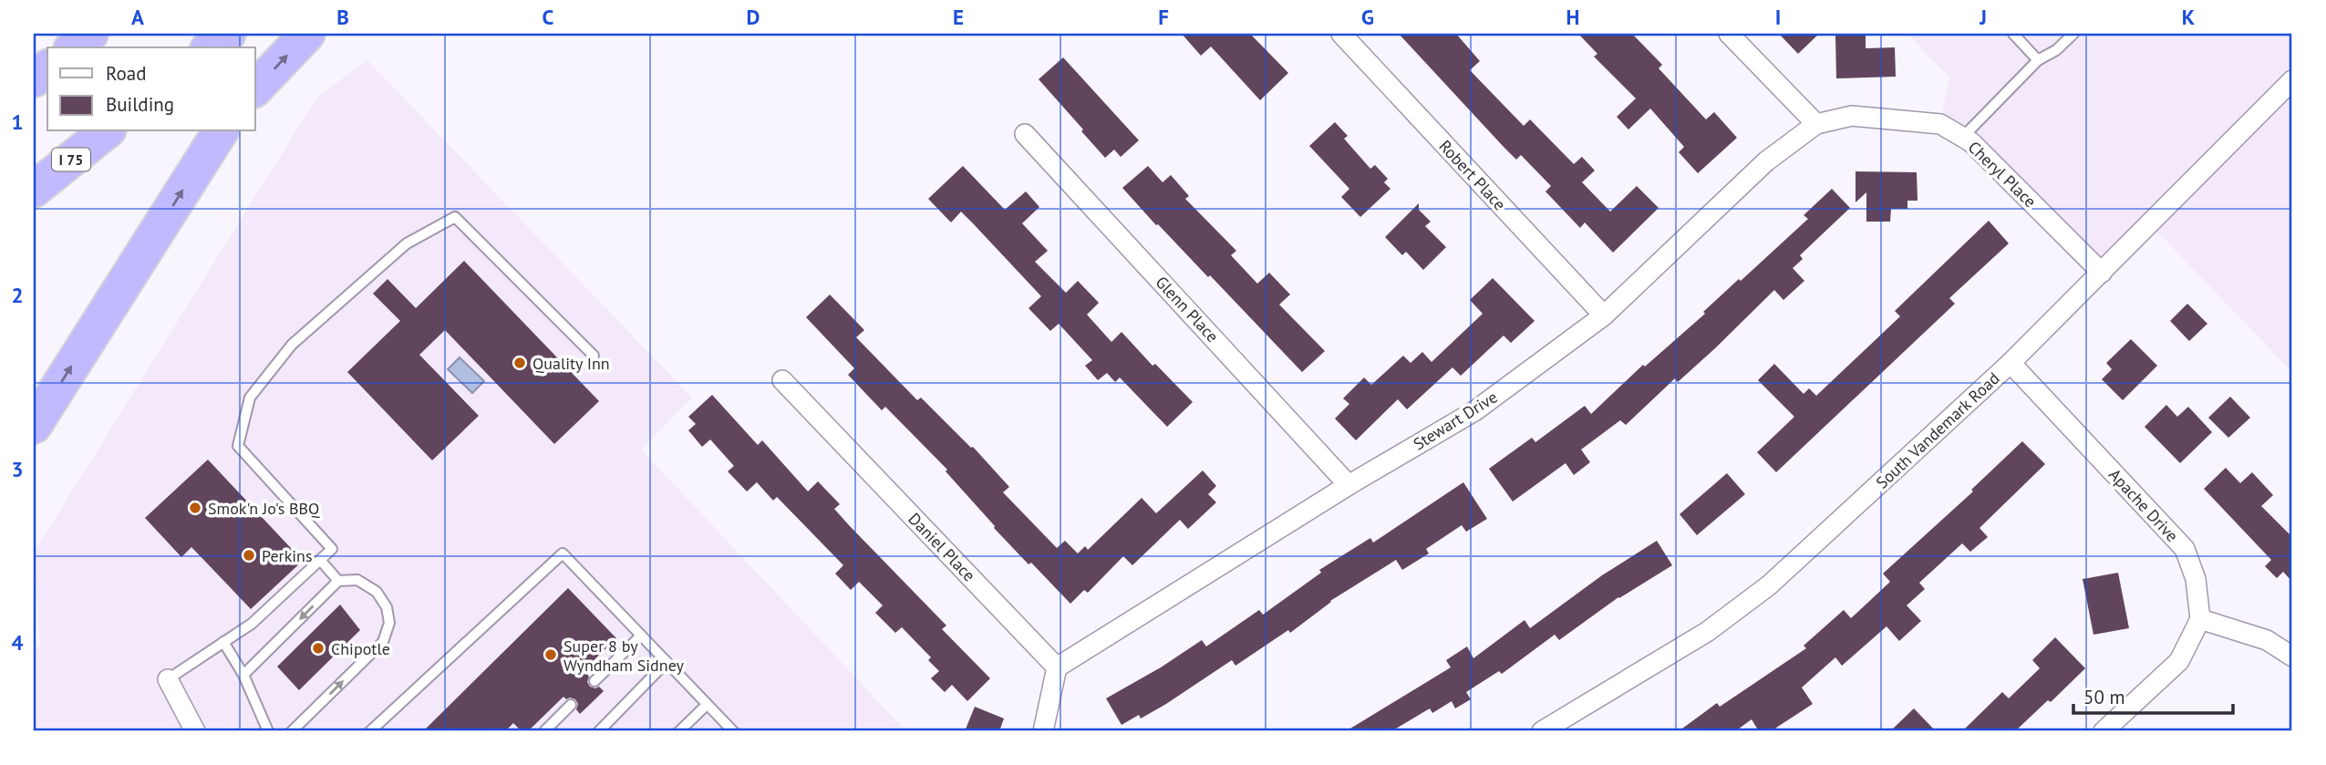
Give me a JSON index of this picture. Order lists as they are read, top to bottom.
{
  "streets": {
    "highway": ["I 75"],
    "street": [
      "Cheryl Place",
      "Robert Place",
      "Glenn Place",
      "Stewart Drive",
      "South Vandemark Road",
      "Apache Drive",
      "Daniel Place"
    ]
  },
  "crossings": [
    ["Cheryl Place", "Stewart Drive"],
    ["Cheryl Place", "South Vandemark Road"],
    ["Robert Place", "Stewart Drive"],
    ["Glenn Place", "Stewart Drive"],
    ["Stewart Drive", "Daniel Place"],
    ["South Vandemark Road", "Apache Drive"]
  ],
  "places": [
    "Quality Inn",
    "Smok'n Jo's BBQ",
    "Perkins",
    "Chipotle",
    "Super 8 by Wyndham Sidney"
  ],
  "legend": ["Road", "Building"],
  "scale_bar": "50 m",
  "grid": {
    "columns": [
      "A",
      "B",
      "C",
      "D",
      "E",
      "F",
      "G",
      "H",
      "I",
      "J",
      "K"
    ],
    "rows": [
      "1",
      "2",
      "3",
      "4"
    ]
  }
}
